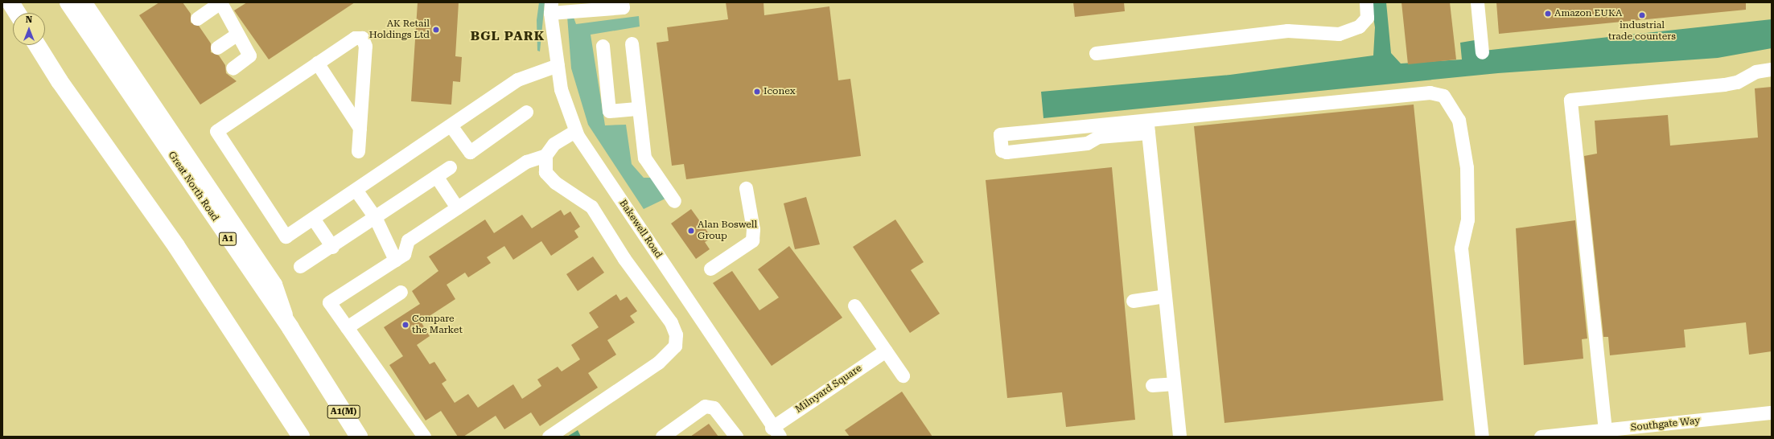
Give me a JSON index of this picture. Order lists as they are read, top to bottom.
{
  "streets": {
    "highway": ["Great North Road", "A1", "A1(M)"],
    "street": ["Bakewell Road", "Milnyard Square", "Southgate Way"]
  },
  "crossings": [
    ["Bakewell Road", "Milnyard Square"]
  ],
  "districts": ["BGL PARK"],
  "places": [
    "Amazon EUKA",
    "industrial trade counters",
    "AK Retail Holdings Ltd",
    "Iconex",
    "Alan Boswell Group",
    "Compare the Market"
  ],
  "north": "top"
}
